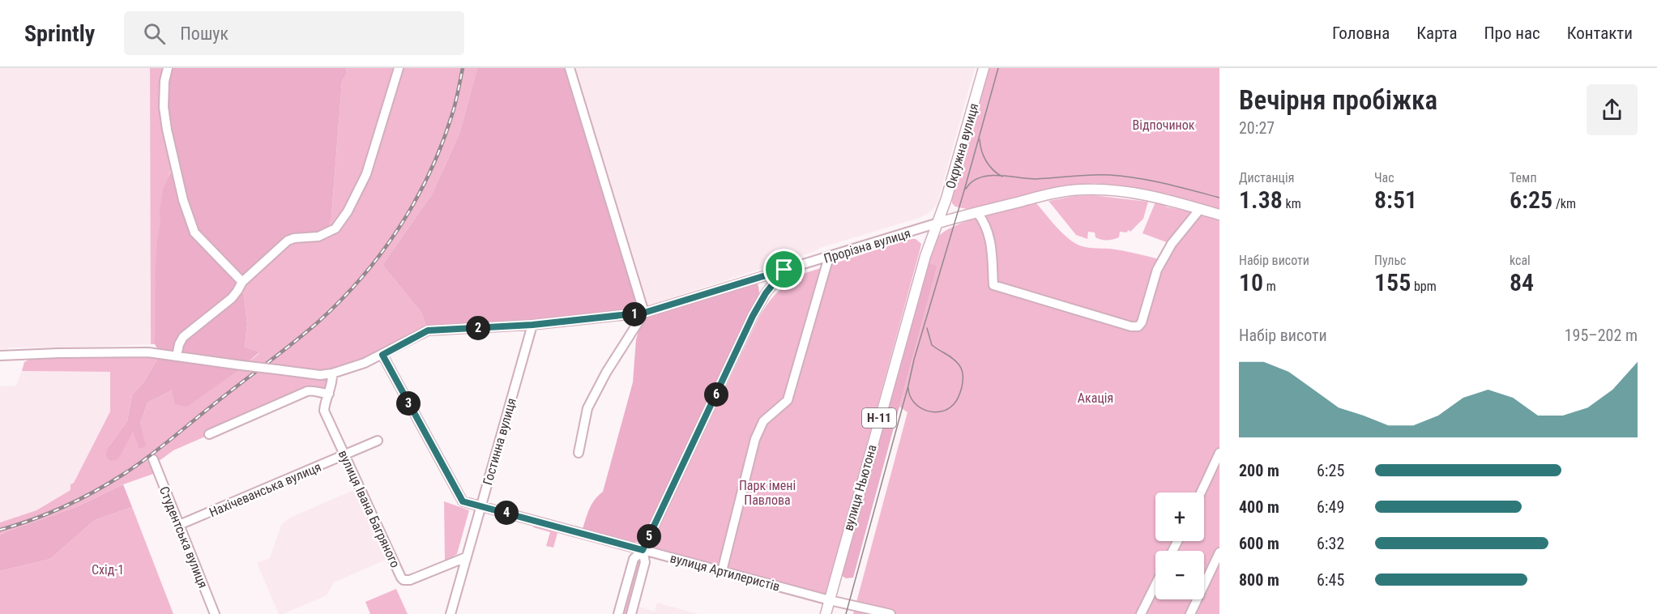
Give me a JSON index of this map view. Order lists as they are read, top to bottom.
{
  "streets": {
    "main road": [
      "Окружна вулиця",
      "Прорізна вулиця",
      "Н-11",
      "вулиця Ньютона"
    ],
    "street": [
      "Гостинна вулиця",
      "Нахічеванська вулиця",
      "вулиця Івана Багряного",
      "Студентська вулиця",
      "вулиця Артилеристів"
    ]
  },
  "crossings": [
    ["Окружна вулиця", "Прорізна вулиця"],
    ["Окружна вулиця", "вулиця Ньютона"],
    ["Прорізна вулиця", "Гостинна вулиця"],
    ["Прорізна вулиця", "вулиця Ньютона"],
    ["Прорізна вулиця", "вулиця Артилеристів"],
    ["Гостинна вулиця", "вулиця Івана Багряного"],
    ["Гостинна вулиця", "вулиця Артилеристів"],
    ["вулиця Ньютона", "вулиця Артилеристів"],
    ["Нахічеванська вулиця", "вулиця Івана Багряного"],
    ["Нахічеванська вулиця", "Студентська вулиця"]
  ],
  "parks": [
    "Відпочинок",
    "Акація",
    "Парк імені Павлова",
    "Схід-1"
  ],
  "page": {
    "header": "Sprintly",
    "search": "Пошук",
    "nav": [
      "Головна",
      "Карта",
      "Про нас",
      "Контакти"
    ],
    "heading": ["Вечірня пробіжка", "20:27"],
    "stats": [
      ["Дистанція", "1.38 km"],
      ["Час", "8:51"],
      ["Темп", "6:25 /km"],
      ["Набір висоти", "10 m"],
      ["Пульс", "155 bpm"],
      ["kcal", "84"]
    ],
    "pins": [
      "1",
      "2",
      "6",
      "3",
      "4",
      "5"
    ],
    "chart": ["Набір висоти", "195–202 m"],
    "list": [
      {
        "name": "200 m",
        "note": "6:25"
      },
      {
        "name": "400 m",
        "note": "6:49"
      },
      {
        "name": "600 m",
        "note": "6:32"
      },
      {
        "name": "800 m",
        "note": "6:45"
      }
    ],
    "map_buttons": ["+", "−"]
  }
}
